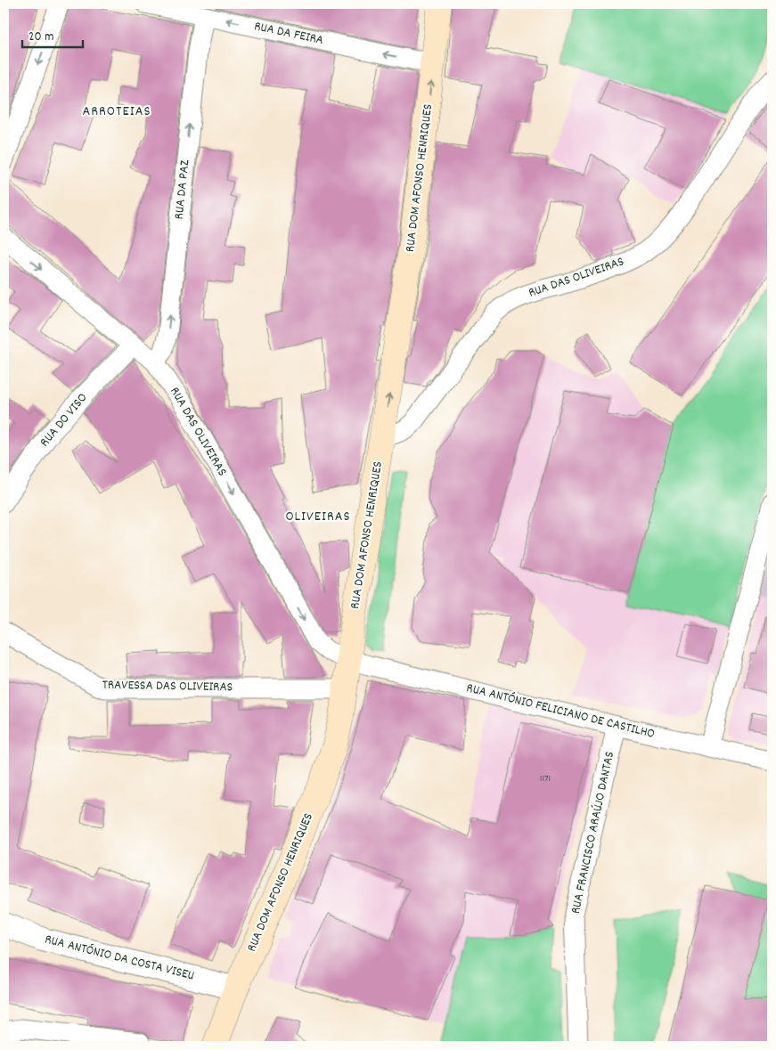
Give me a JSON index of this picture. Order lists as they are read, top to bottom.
{
  "streets": {
    "main road": ["RUA DOM AFONSO HENRIQUES"],
    "street": [
      "RUA DA FEIRA",
      "RUA DA PAZ",
      "RUA DAS OLIVEIRAS",
      "RUA DO VISO",
      "TRAVESSA DAS OLIVEIRAS",
      "RUA ANTÓNIO FELICIANO DE CASTILHO",
      "RUA FRANCISCO ARAÚJO DANTAS",
      "RUA ANTÓNIO DA COSTA VISEU"
    ]
  },
  "crossings": [
    ["RUA DA FEIRA", "RUA DOM AFONSO HENRIQUES"],
    ["RUA DA FEIRA", "RUA DA PAZ"],
    ["RUA DOM AFONSO HENRIQUES", "RUA DAS OLIVEIRAS"],
    ["RUA DOM AFONSO HENRIQUES", "TRAVESSA DAS OLIVEIRAS"],
    ["RUA DOM AFONSO HENRIQUES", "RUA ANTÓNIO FELICIANO DE CASTILHO"],
    ["RUA DOM AFONSO HENRIQUES", "RUA ANTÓNIO DA COSTA VISEU"],
    ["RUA DA PAZ", "RUA DAS OLIVEIRAS"],
    ["RUA DAS OLIVEIRAS", "RUA DO VISO"],
    ["RUA DAS OLIVEIRAS", "RUA ANTÓNIO FELICIANO DE CASTILHO"],
    ["RUA ANTÓNIO FELICIANO DE CASTILHO", "RUA FRANCISCO ARAÚJO DANTAS"]
  ],
  "one_way": ["RUA DA FEIRA", "RUA DOM AFONSO HENRIQUES", "RUA DAS OLIVEIRAS"],
  "districts": ["ARROTEIAS", "OLIVEIRAS"],
  "house_numbers": ["1171"],
  "scale_bar": "20 m"
}
